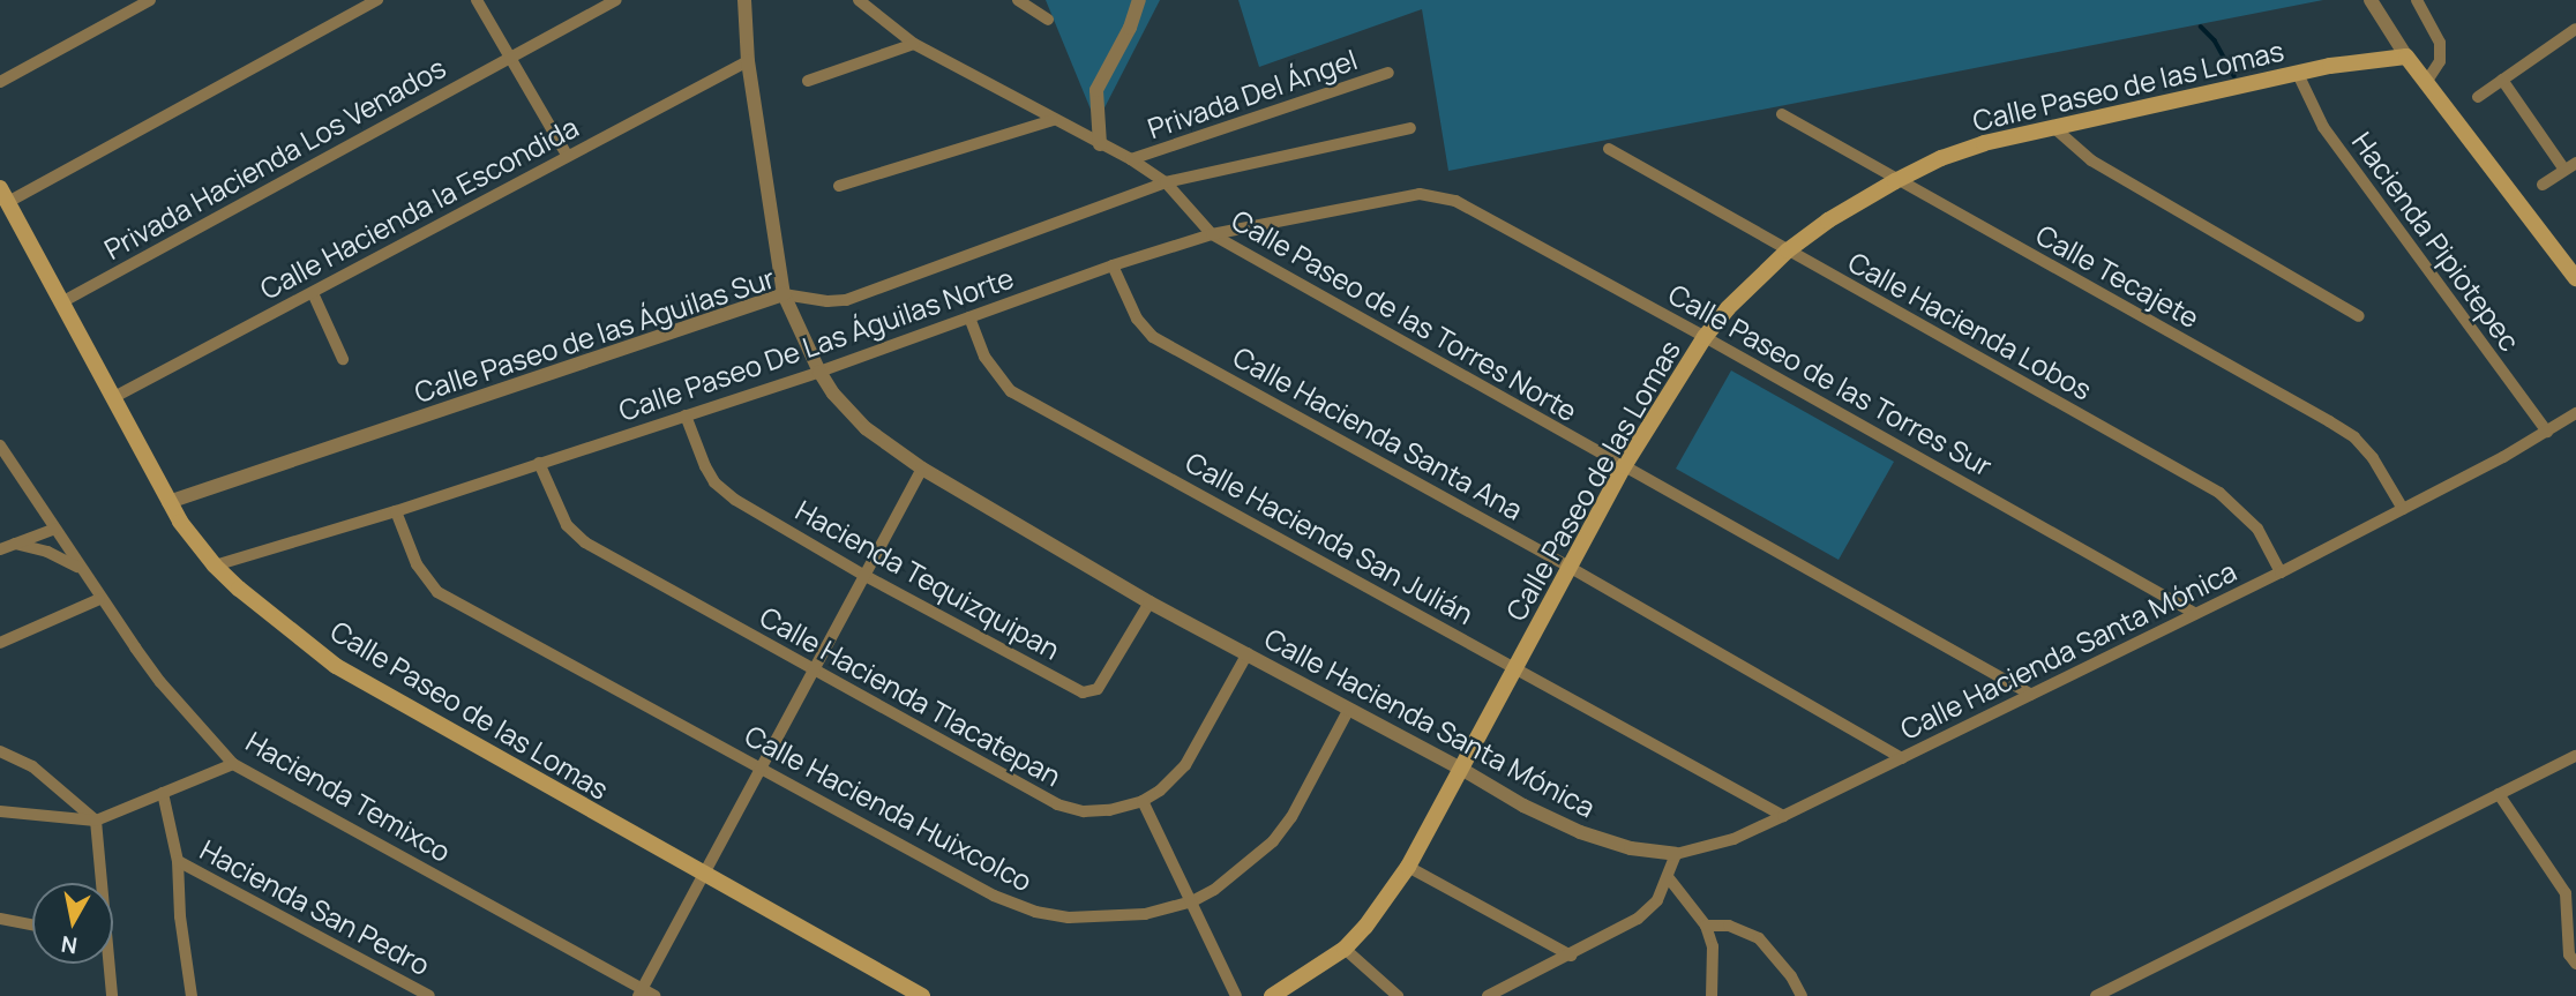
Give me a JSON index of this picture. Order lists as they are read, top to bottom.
{
  "streets": {
    "main road": ["Calle Paseo de las Lomas"],
    "street": [
      "Privada Del Ángel",
      "Privada Hacienda Los Venados",
      "Calle Hacienda la Escondida",
      "Hacienda Pipiotepec",
      "Calle Tecajete",
      "Calle Paseo de las Torres Norte",
      "Calle Hacienda Lobos",
      "Calle Paseo de las Águilas Sur",
      "Calle Paseo De Las Águilas Norte",
      "Calle Paseo de las Torres Sur",
      "Calle Hacienda Santa Ana",
      "Calle Hacienda San Julián",
      "Hacienda Tequizquipan",
      "Calle Hacienda Santa Mónica",
      "Calle Hacienda Tlacatepan",
      "Hacienda Temixco",
      "Calle Hacienda Huixcolco",
      "Hacienda San Pedro"
    ]
  },
  "crossings": [
    ["Calle Paseo de las Lomas", "Privada Hacienda Los Venados"],
    ["Calle Paseo de las Lomas", "Calle Hacienda la Escondida"],
    ["Calle Paseo de las Lomas", "Hacienda Pipiotepec"],
    ["Calle Paseo de las Lomas", "Calle Tecajete"],
    ["Calle Paseo de las Lomas", "Calle Paseo de las Torres Norte"],
    ["Calle Paseo de las Lomas", "Calle Hacienda Lobos"],
    ["Calle Paseo de las Lomas", "Calle Paseo de las Águilas Sur"],
    ["Calle Paseo de las Lomas", "Calle Paseo De Las Águilas Norte"],
    ["Calle Paseo de las Lomas", "Calle Paseo de las Torres Sur"],
    ["Calle Paseo de las Lomas", "Calle Hacienda Santa Ana"],
    ["Calle Paseo de las Lomas", "Calle Hacienda San Julián"],
    ["Calle Paseo de las Lomas", "Calle Hacienda Santa Mónica"],
    ["Privada Del Ángel", "Calle Paseo de las Torres Norte"],
    ["Calle Hacienda la Escondida", "Calle Hacienda Santa Mónica"],
    ["Hacienda Pipiotepec", "Calle Hacienda Santa Mónica"],
    ["Calle Tecajete", "Calle Hacienda Santa Mónica"],
    ["Calle Paseo de las Torres Norte", "Calle Paseo de las Águilas Sur"],
    ["Calle Paseo de las Torres Norte", "Calle Paseo De Las Águilas Norte"],
    ["Calle Paseo de las Torres Norte", "Calle Hacienda Santa Mónica"],
    ["Calle Hacienda Lobos", "Calle Hacienda Santa Mónica"],
    ["Calle Paseo de las Águilas Sur", "Calle Hacienda Santa Mónica"],
    ["Calle Paseo De Las Águilas Norte", "Calle Paseo de las Torres Sur"],
    ["Calle Paseo De Las Águilas Norte", "Calle Hacienda Santa Ana"],
    ["Calle Paseo De Las Águilas Norte", "Calle Hacienda San Julián"],
    ["Calle Paseo De Las Águilas Norte", "Hacienda Tequizquipan"],
    ["Calle Paseo De Las Águilas Norte", "Calle Hacienda Santa Mónica"],
    ["Calle Paseo De Las Águilas Norte", "Calle Hacienda Tlacatepan"],
    ["Calle Paseo De Las Águilas Norte", "Calle Hacienda Huixcolco"],
    ["Calle Paseo de las Torres Sur", "Calle Hacienda Santa Mónica"],
    ["Calle Hacienda Santa Ana", "Calle Hacienda Santa Mónica"],
    ["Calle Hacienda San Julián", "Calle Hacienda Santa Mónica"],
    ["Hacienda Tequizquipan", "Calle Hacienda Santa Mónica"],
    ["Calle Hacienda Santa Mónica", "Calle Hacienda Tlacatepan"],
    ["Calle Hacienda Santa Mónica", "Calle Hacienda Huixcolco"]
  ],
  "north": "bottom"
}
